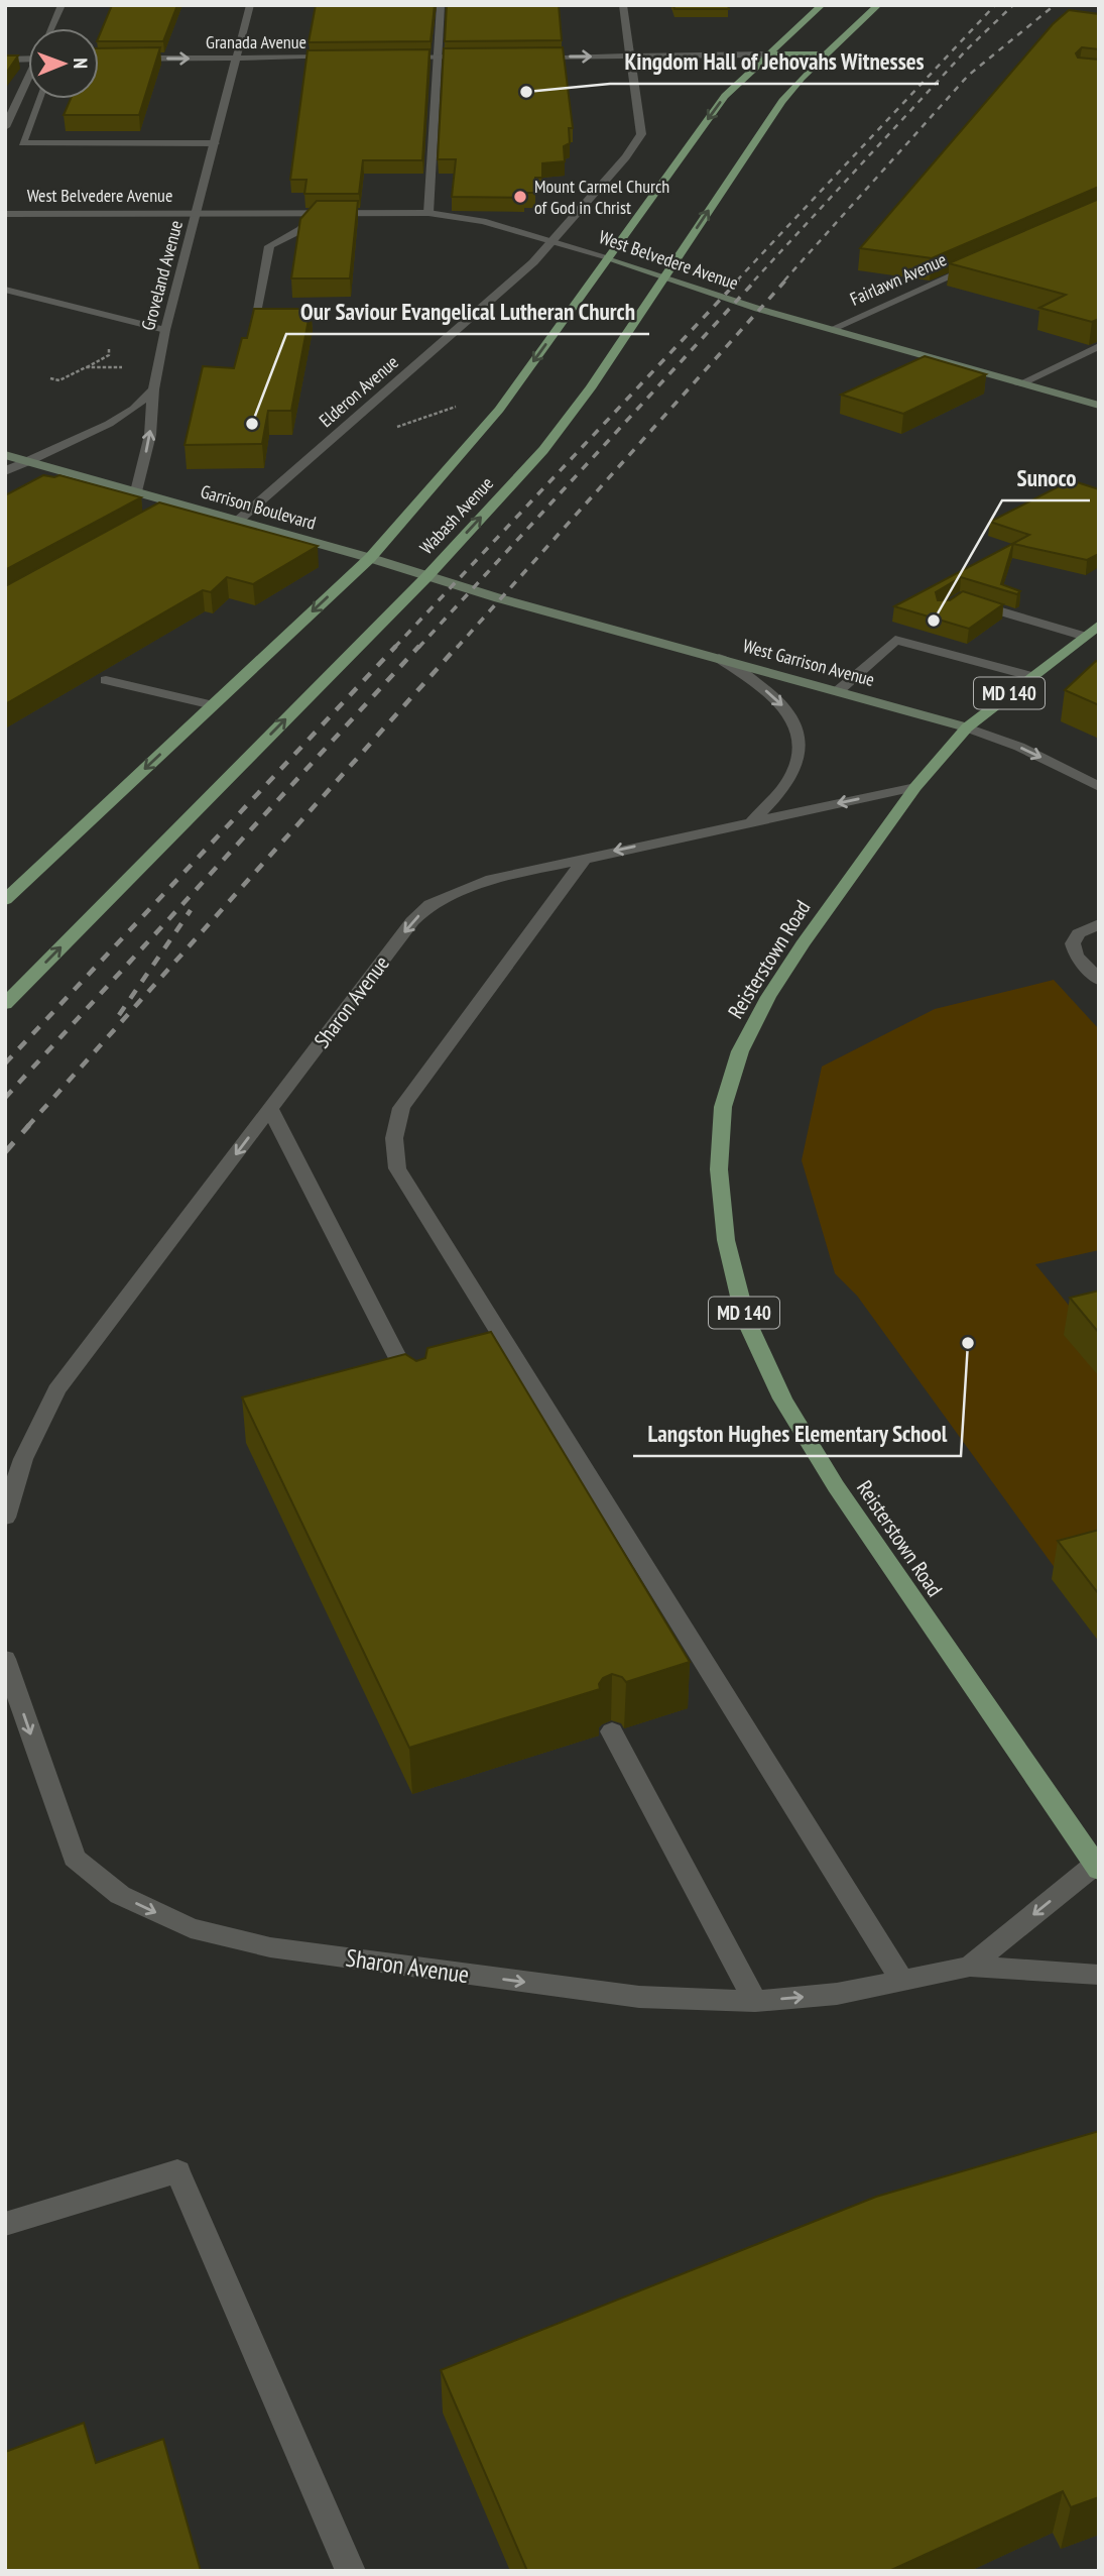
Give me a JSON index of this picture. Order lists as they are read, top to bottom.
{
  "streets": {
    "main road": [
      "West Belvedere Avenue",
      "Garrison Boulevard",
      "Wabash Avenue",
      "West Garrison Avenue",
      "MD 140",
      "Reisterstown Road"
    ],
    "street": [
      "Granada Avenue",
      "Groveland Avenue",
      "Fairlawn Avenue",
      "Elderon Avenue",
      "Sharon Avenue"
    ]
  },
  "crossings": [
    ["Granada Avenue", "Groveland Avenue"],
    ["West Belvedere Avenue", "Groveland Avenue"],
    ["West Belvedere Avenue", "Fairlawn Avenue"],
    ["West Belvedere Avenue", "Elderon Avenue"],
    ["West Belvedere Avenue", "Wabash Avenue"],
    ["Groveland Avenue", "Garrison Boulevard"],
    ["Elderon Avenue", "Garrison Boulevard"],
    ["Garrison Boulevard", "Wabash Avenue"],
    ["Garrison Boulevard", "West Garrison Avenue"],
    ["West Garrison Avenue", "Reisterstown Road"],
    ["Reisterstown Road", "Sharon Avenue"]
  ],
  "one_way": ["Granada Avenue"],
  "places": [
    "Kingdom Hall of Jehovahs Witnesses",
    "Mount Carmel Church of God in Christ",
    "Our Saviour Evangelical Lutheran Church",
    "Sunoco",
    "Langston Hughes Elementary School"
  ],
  "north": "right"
}
